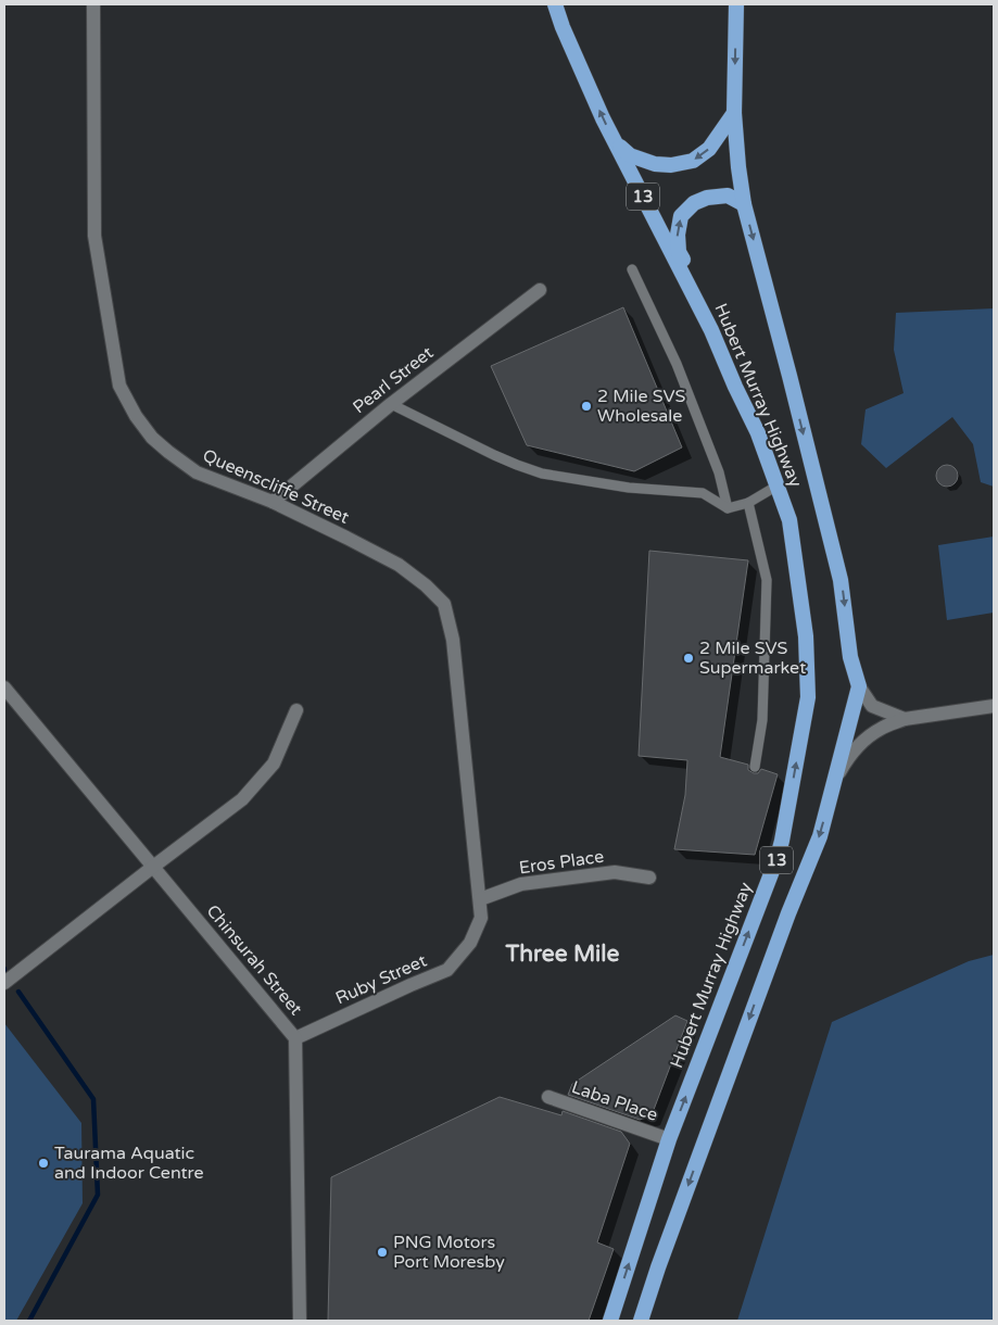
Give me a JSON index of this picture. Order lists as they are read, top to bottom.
{
  "streets": {
    "highway": ["13", "Hubert Murray Highway"],
    "street": [
      "Pearl Street",
      "Queenscliffe Street",
      "Eros Place",
      "Chinsurah Street",
      "Ruby Street",
      "Laba Place"
    ]
  },
  "crossings": [
    ["13", "Hubert Murray Highway"],
    ["Pearl Street", "Queenscliffe Street"],
    ["Hubert Murray Highway", "Laba Place"],
    ["Queenscliffe Street", "Eros Place"],
    ["Queenscliffe Street", "Ruby Street"],
    ["Chinsurah Street", "Ruby Street"]
  ],
  "districts": ["Three Mile"],
  "places": [
    "2 Mile SVS Wholesale",
    "2 Mile SVS Supermarket",
    "Taurama Aquatic and Indoor Centre",
    "PNG Motors Port Moresby"
  ]
}
